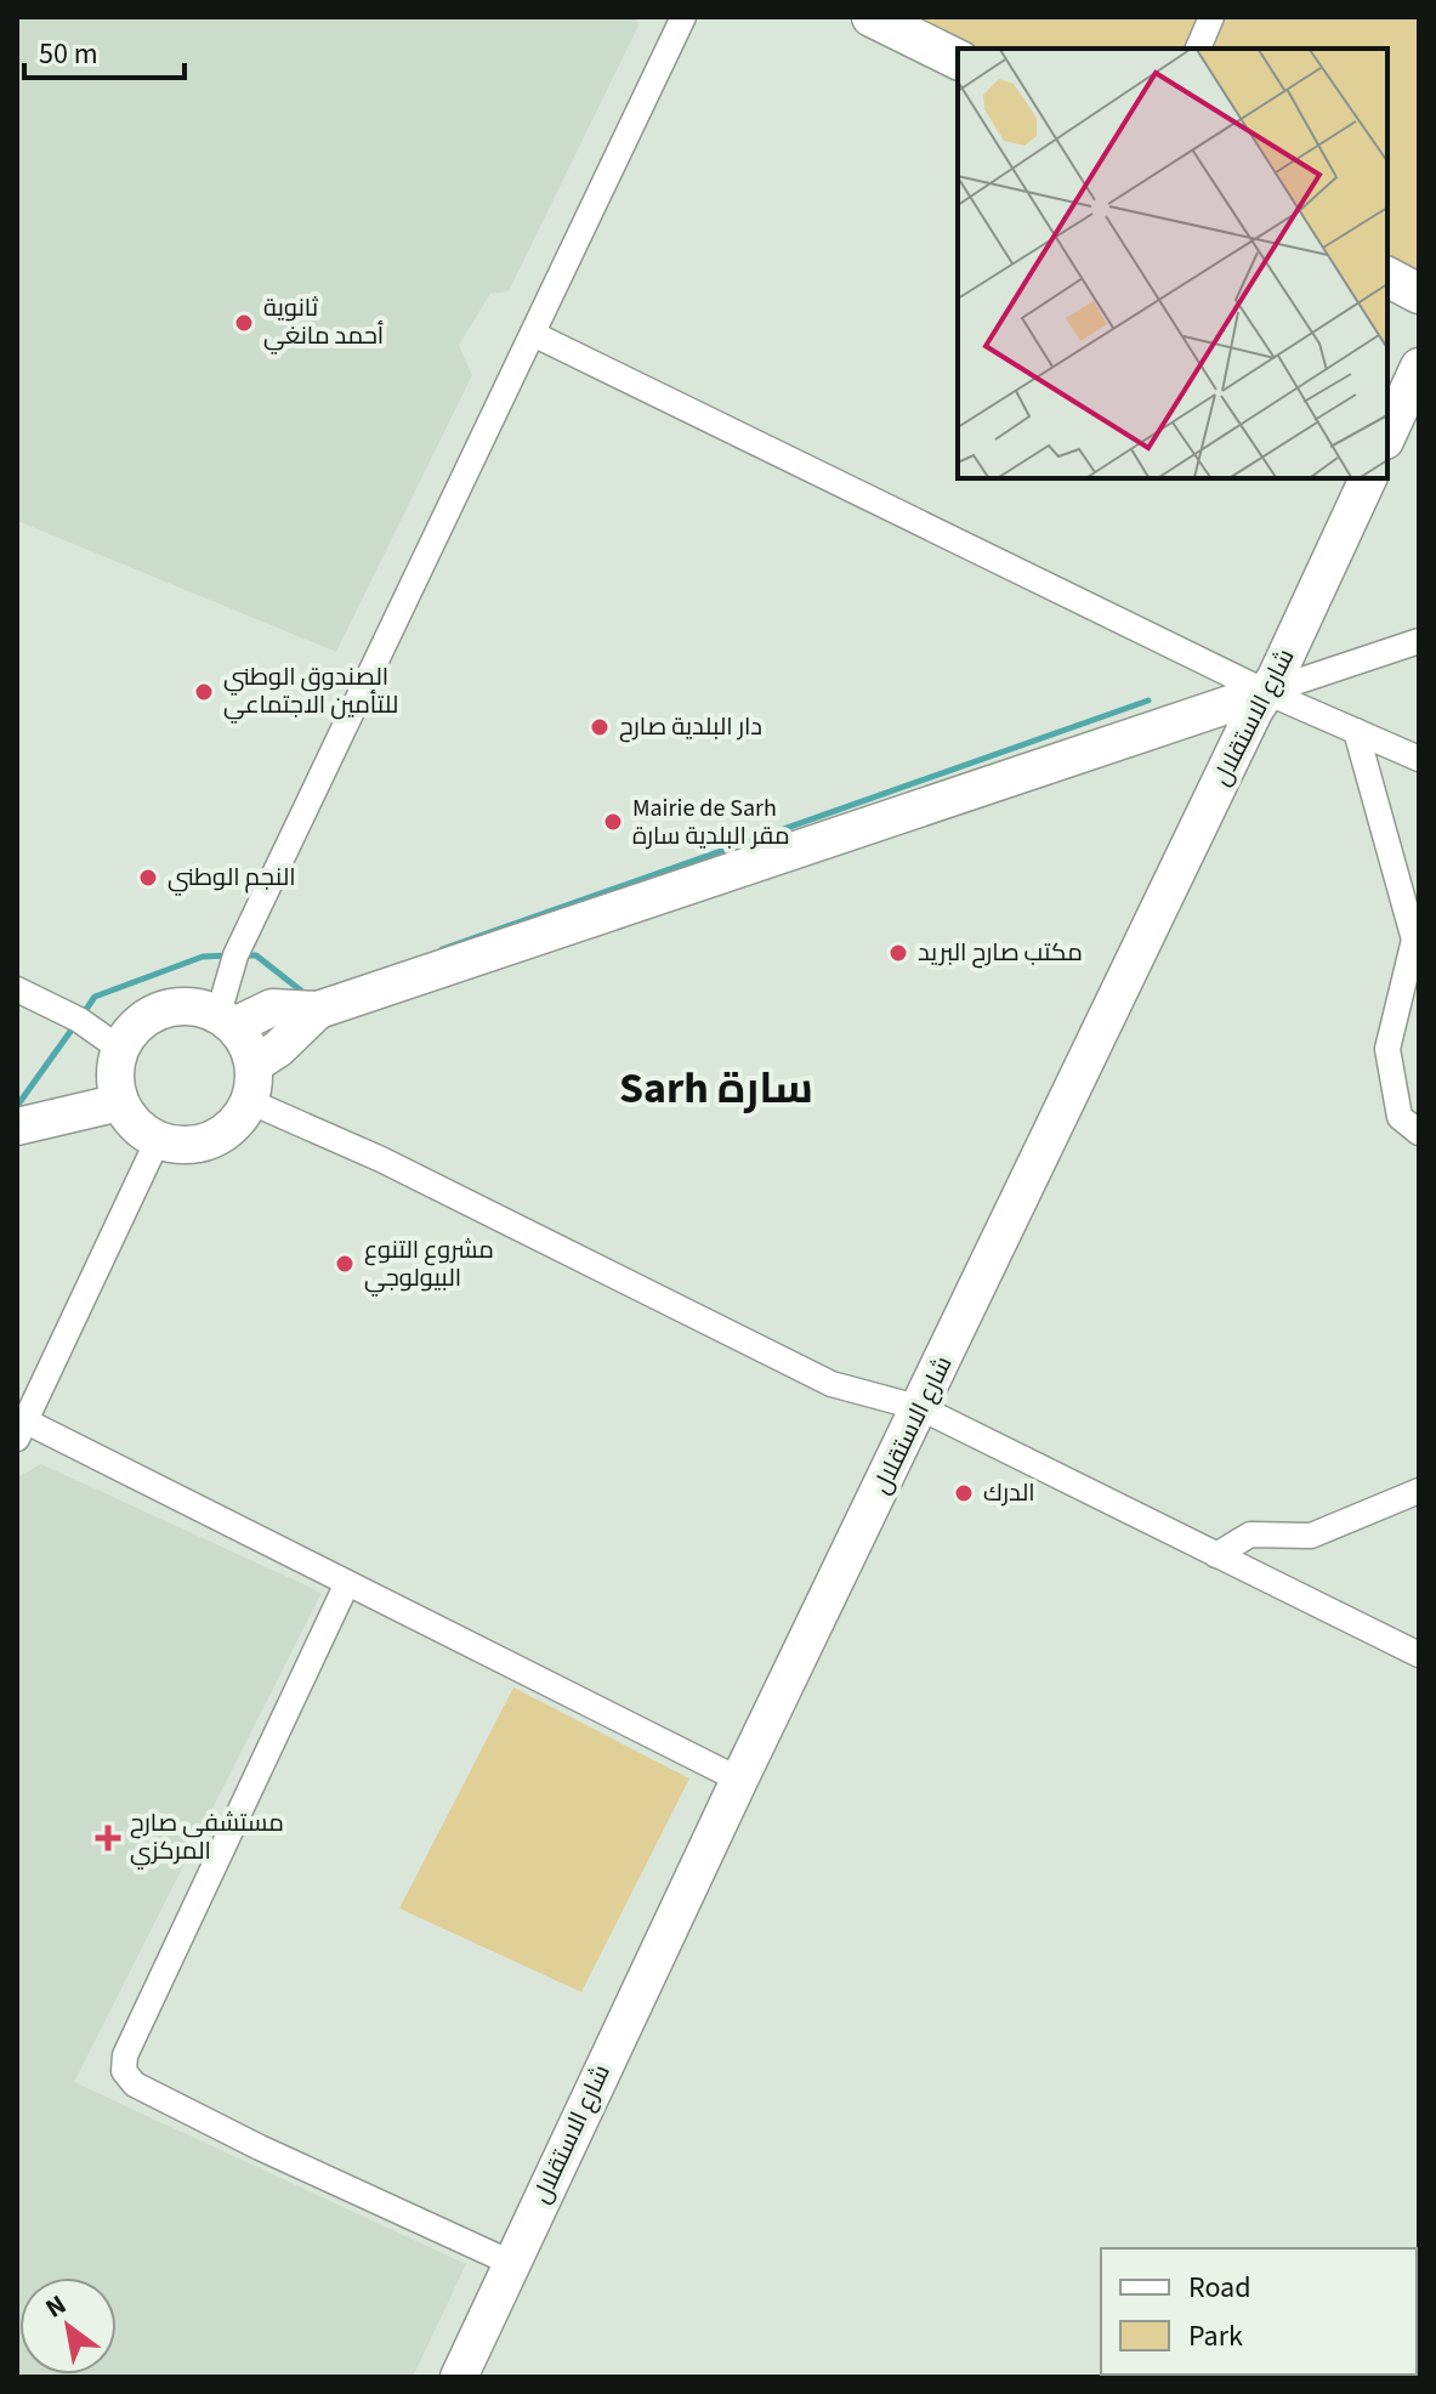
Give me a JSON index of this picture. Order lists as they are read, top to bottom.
{
  "streets": {
    "street": ["شارع الاستقلال"]
  },
  "districts": ["Sarh سارة"],
  "places": {
    "other": [
      "ثانوية أحمد مانغي",
      "الصندوق الوطني للتأمين الاجتماعي",
      "دار البلدية صارح",
      "Mairie de Sarh مقر البلدية سارة",
      "النجم الوطني",
      "مكتب صارح البريد",
      "مشروع التنوع البيولوجي",
      "الدرك"
    ],
    "health": ["مستشفى صارح المركزي"]
  },
  "legend": ["Road", "Park"],
  "scale_bar": "50 m",
  "north": "top left"
}
